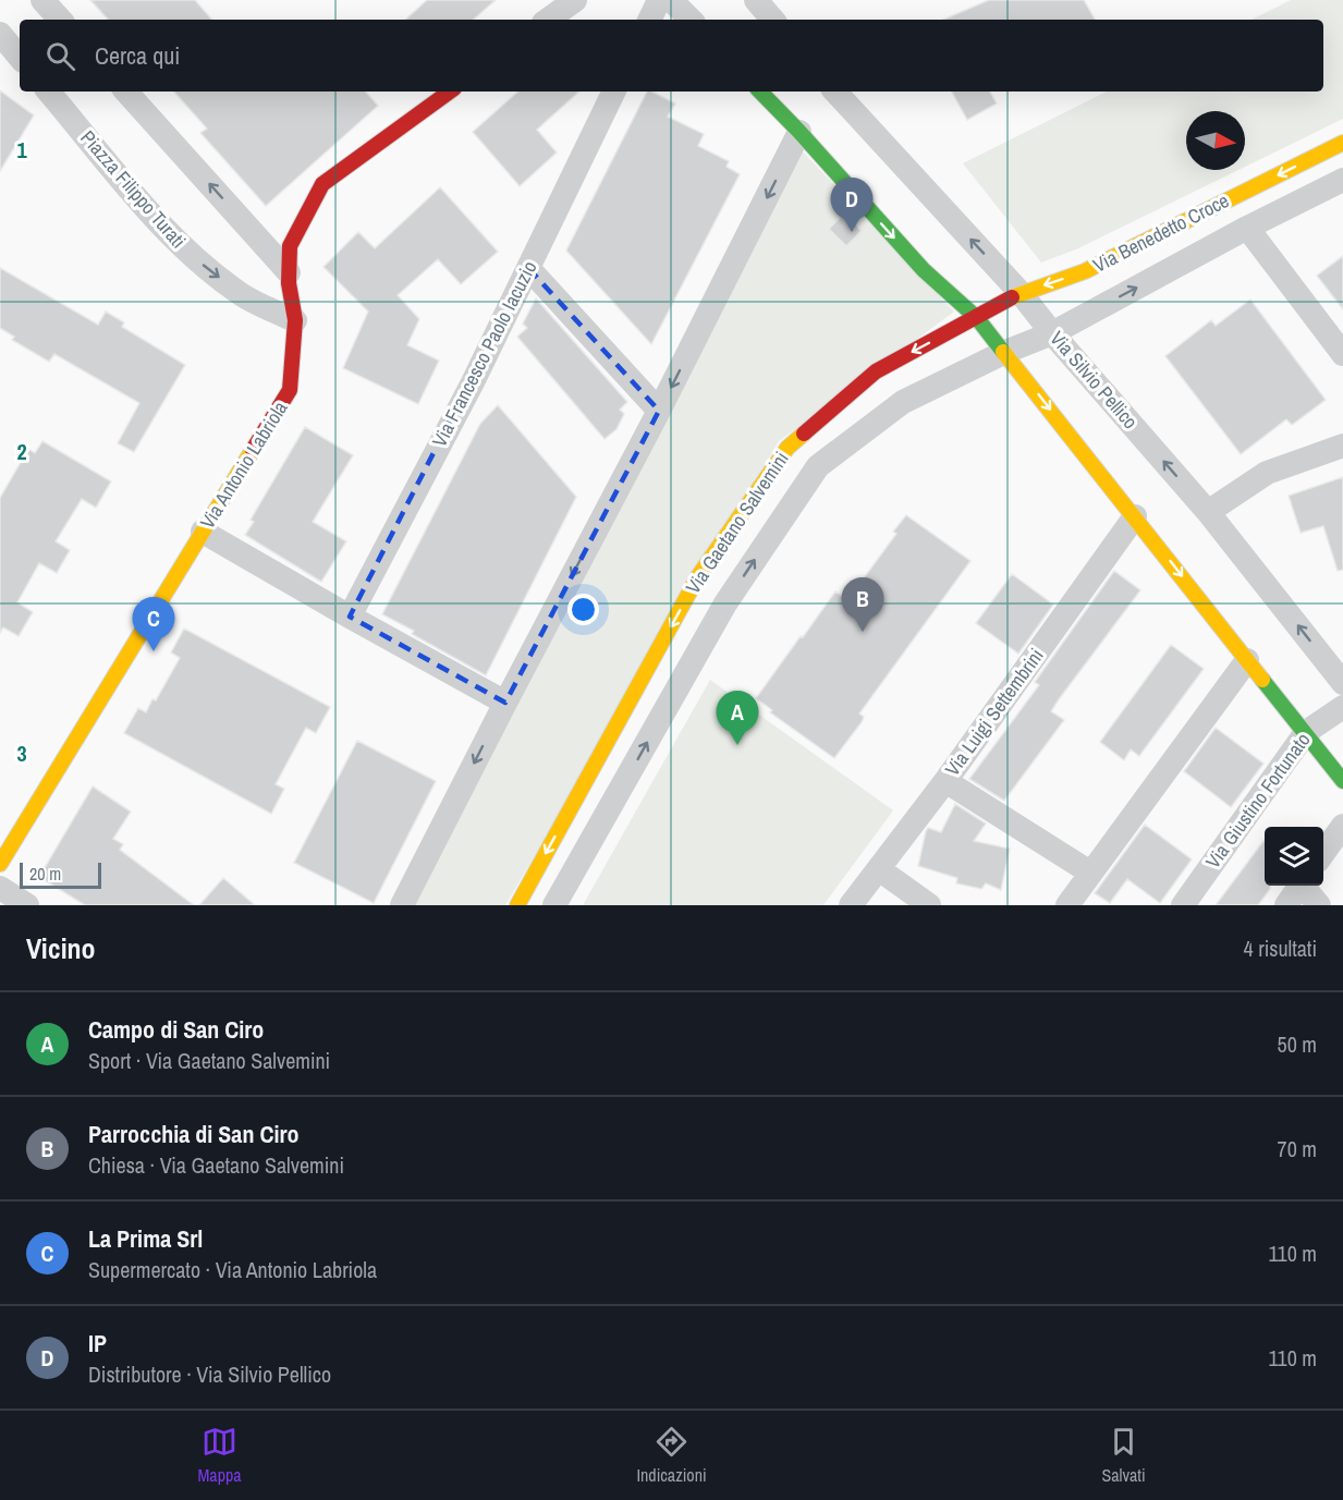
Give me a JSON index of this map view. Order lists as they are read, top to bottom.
{
  "streets": {
    "street": [
      "Piazza Filippo Turati",
      "Via Benedetto Croce",
      "Via Francesco Paolo Iacuzio",
      "Via Silvio Pellico",
      "Via Antonio Labriola",
      "Via Gaetano Salvemini",
      "Via Luigi Settembrini",
      "Via Giustino Fortunato"
    ]
  },
  "crossings": [
    ["Piazza Filippo Turati", "Via Antonio Labriola"],
    ["Via Benedetto Croce", "Via Silvio Pellico"],
    ["Via Benedetto Croce", "Via Gaetano Salvemini"]
  ],
  "scale_bar": "20 m",
  "north": "right",
  "page": {
    "search": "Cerca qui",
    "pins": [
      "D",
      "B",
      "C",
      "A"
    ],
    "scale": "20 m",
    "heading": ["Vicino", "4 risultati"],
    "list": [
      {
        "mark": "A",
        "name": "Campo di San Ciro",
        "note": "Sport · Via Gaetano Salvemini",
        "value": "50 m"
      },
      {
        "mark": "B",
        "name": "Parrocchia di San Ciro",
        "note": "Chiesa · Via Gaetano Salvemini",
        "value": "70 m"
      },
      {
        "mark": "C",
        "name": "La Prima Srl",
        "note": "Supermercato · Via Antonio Labriola",
        "value": "110 m"
      },
      {
        "mark": "D",
        "name": "IP",
        "note": "Distributore · Via Silvio Pellico",
        "value": "110 m"
      }
    ],
    "nav": ["Mappa", "Indicazioni", "Salvati"]
  },
  "grid": {
    "rows": ["1", "2", "3"]
  }
}
